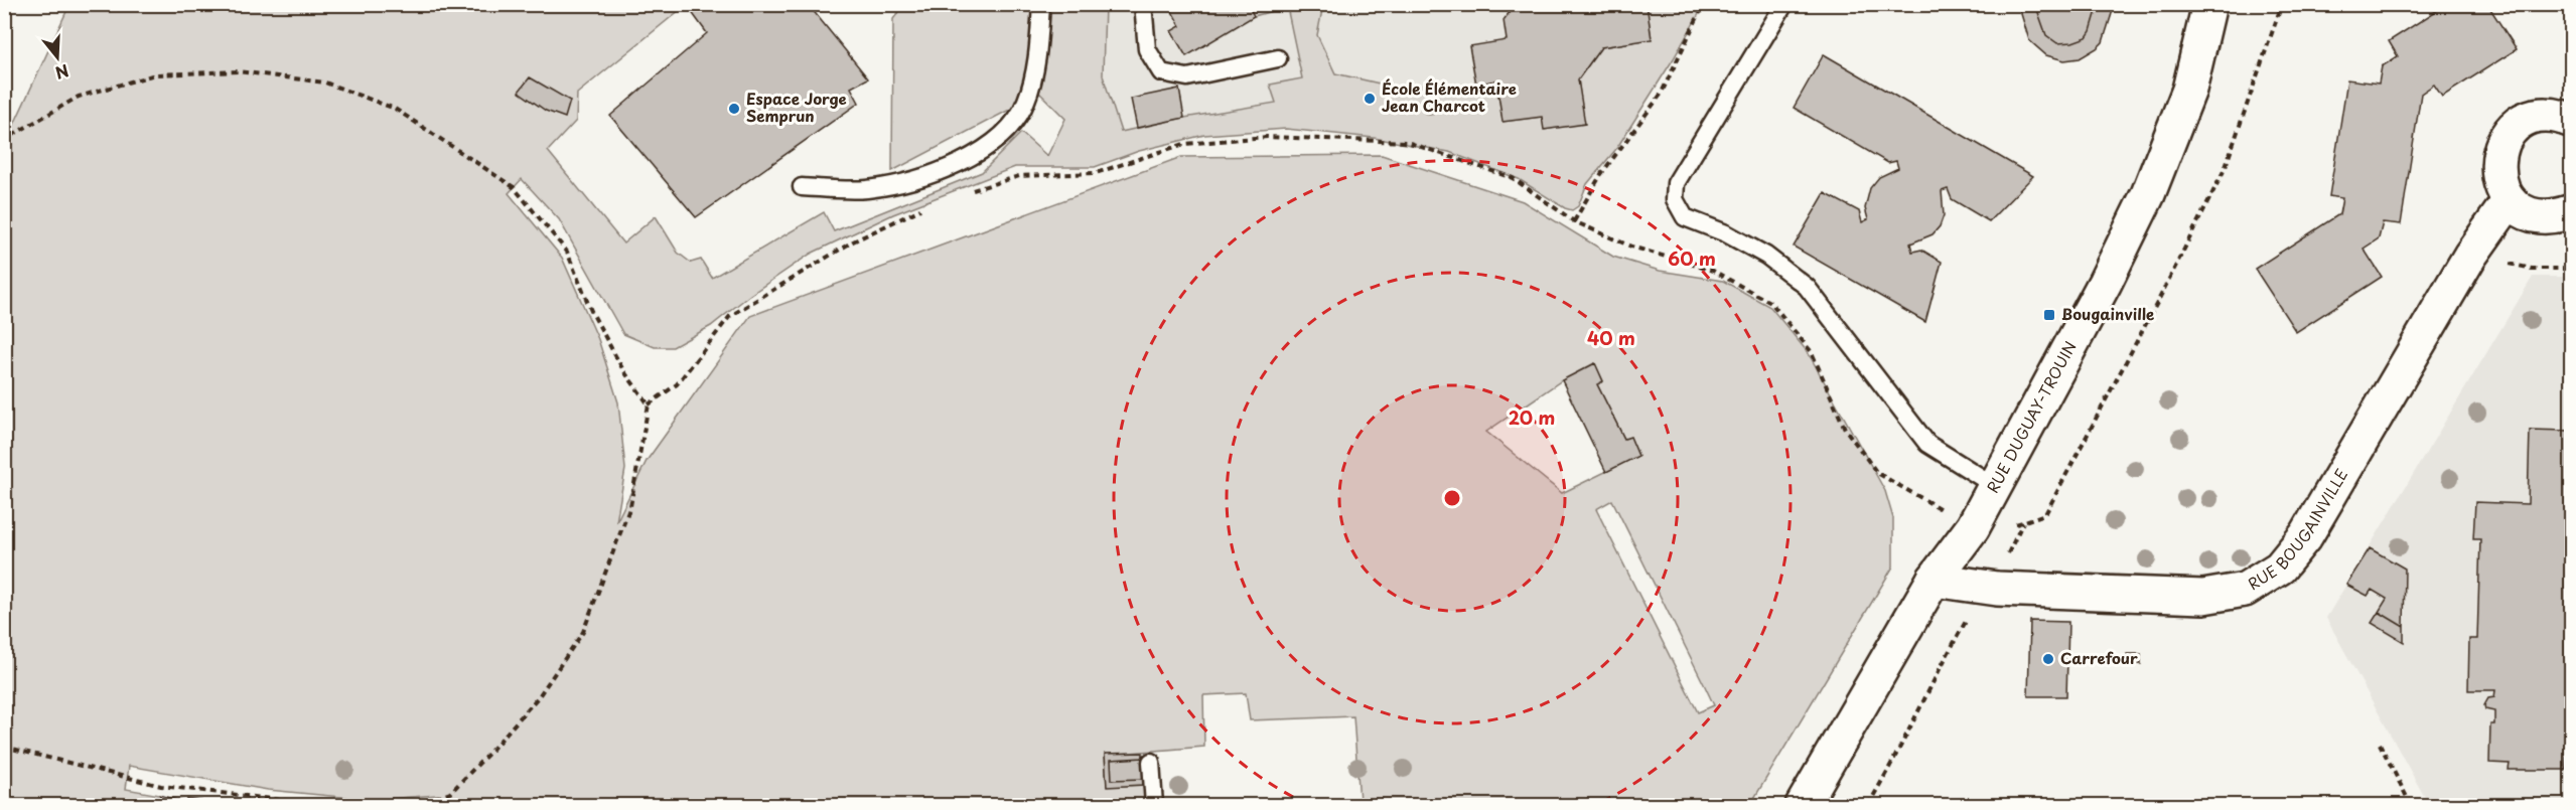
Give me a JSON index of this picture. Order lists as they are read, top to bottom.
{
  "streets": {
    "street": ["RUE DUGUAY-TROUIN", "RUE BOUGAINVILLE"]
  },
  "crossings": [
    ["RUE DUGUAY-TROUIN", "RUE BOUGAINVILLE"]
  ],
  "places": {
    "other": ["École Élémentaire Jean Charcot", "Espace Jorge Semprun", "Carrefour"],
    "transit": ["Bougainville"]
  },
  "north": "bottom",
  "rings": ["60 m", "40 m", "20 m"]
}
